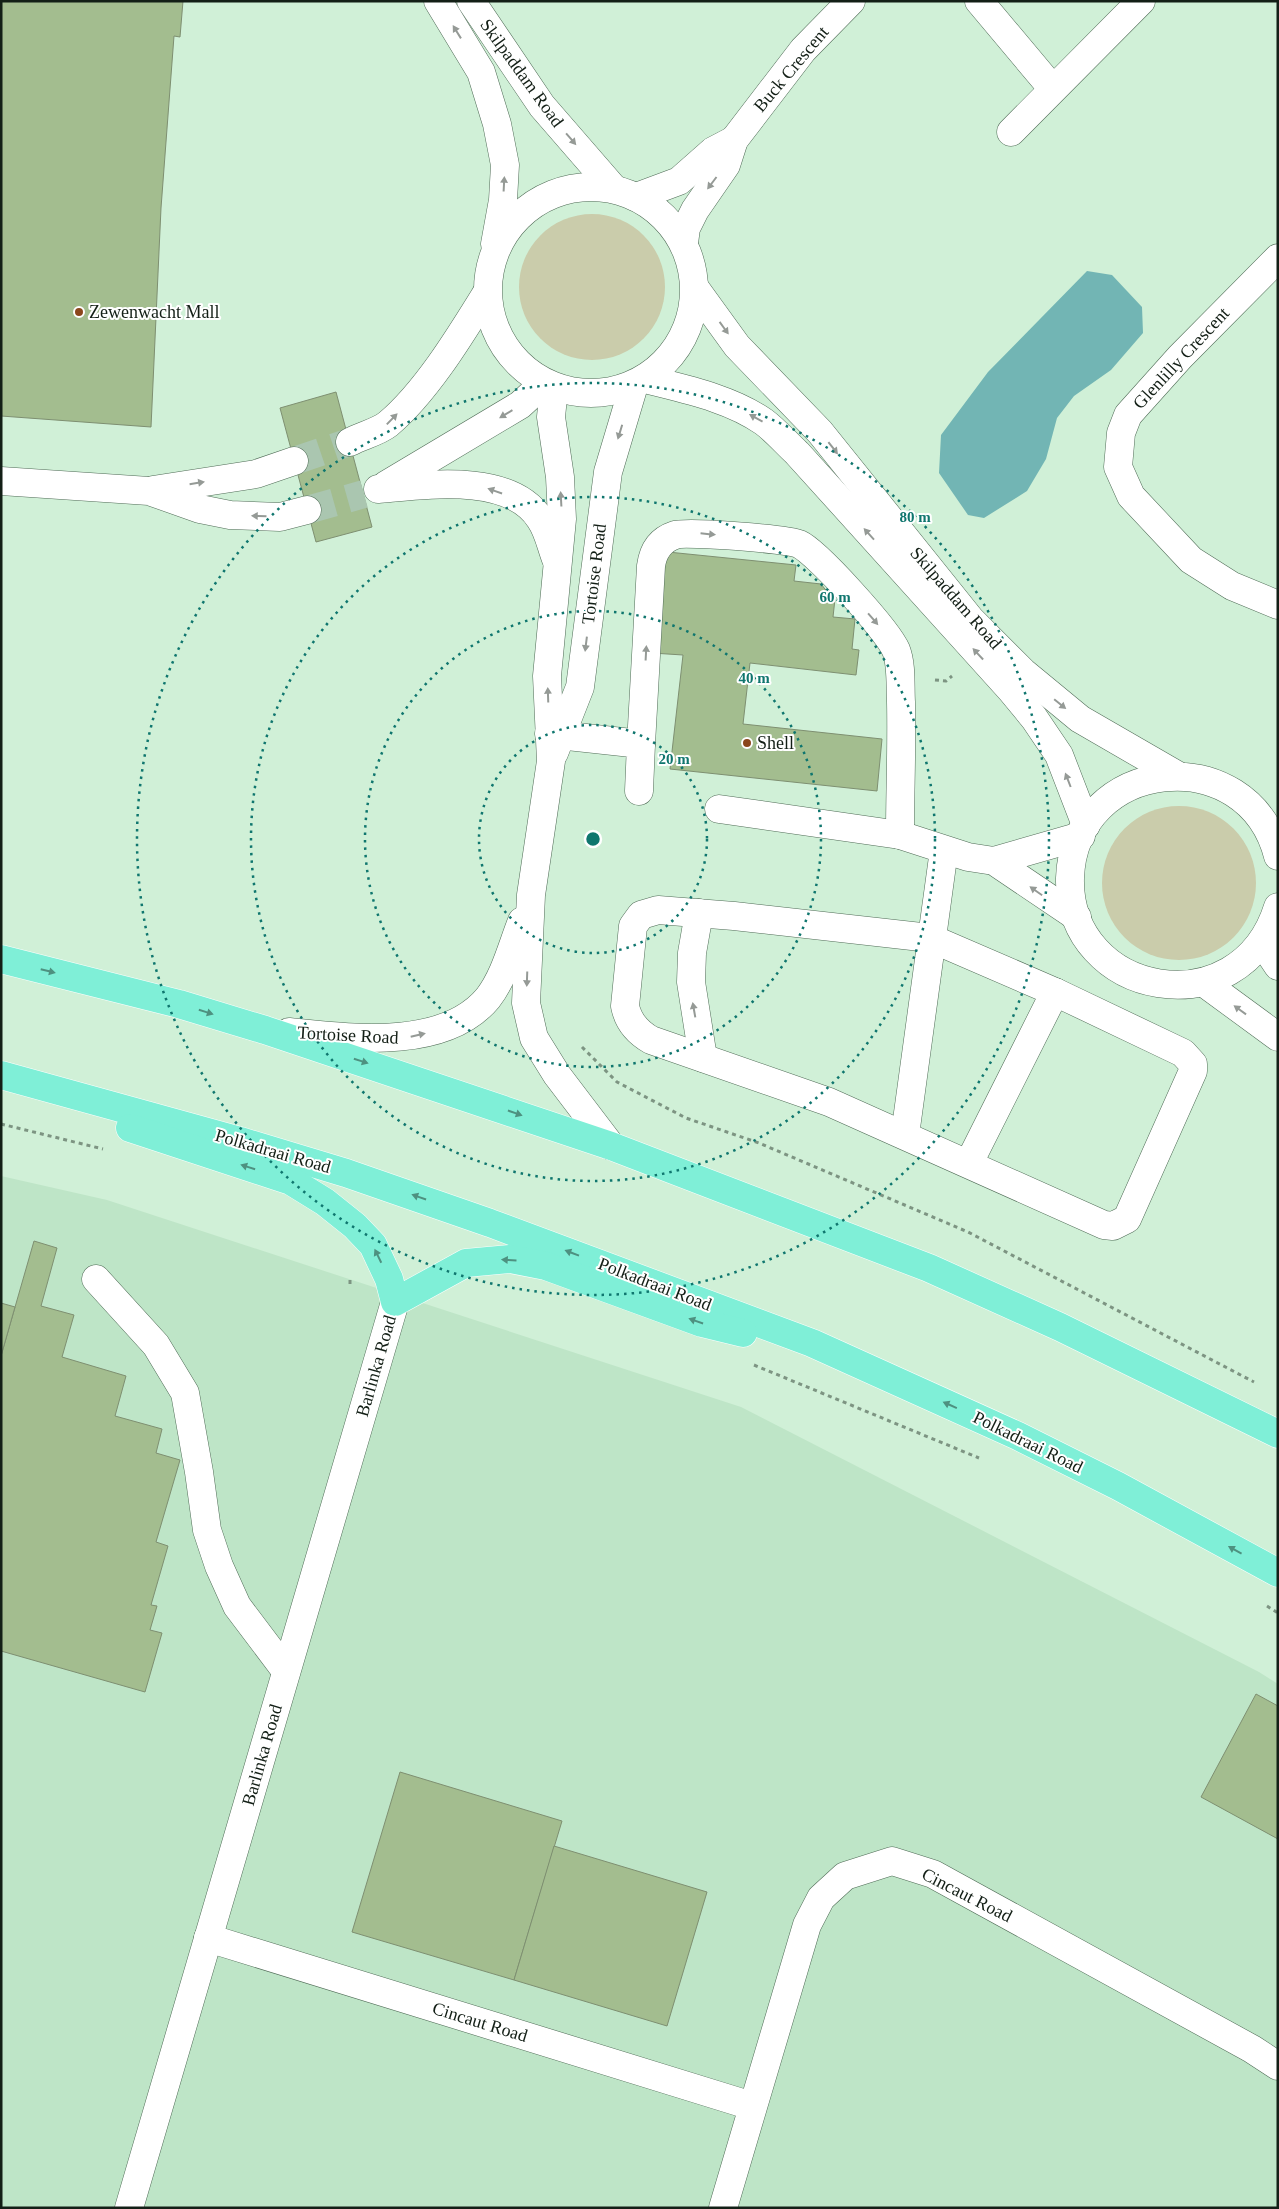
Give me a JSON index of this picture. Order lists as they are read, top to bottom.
{
  "streets": {
    "main road": ["Polkadraai Road"],
    "street": [
      "Buck Crescent",
      "Skilpaddam Road",
      "Glenlilly Crescent",
      "Tortoise Road",
      "Barlinka Road",
      "Cincaut Road"
    ]
  },
  "crossings": [
    ["Skilpaddam Road", "Tortoise Road"],
    ["Barlinka Road", "Cincaut Road"]
  ],
  "places": ["Zewenwacht Mall", "Shell"],
  "rings": [
    "80 m",
    "60 m",
    "40 m",
    "20 m"
  ]
}
